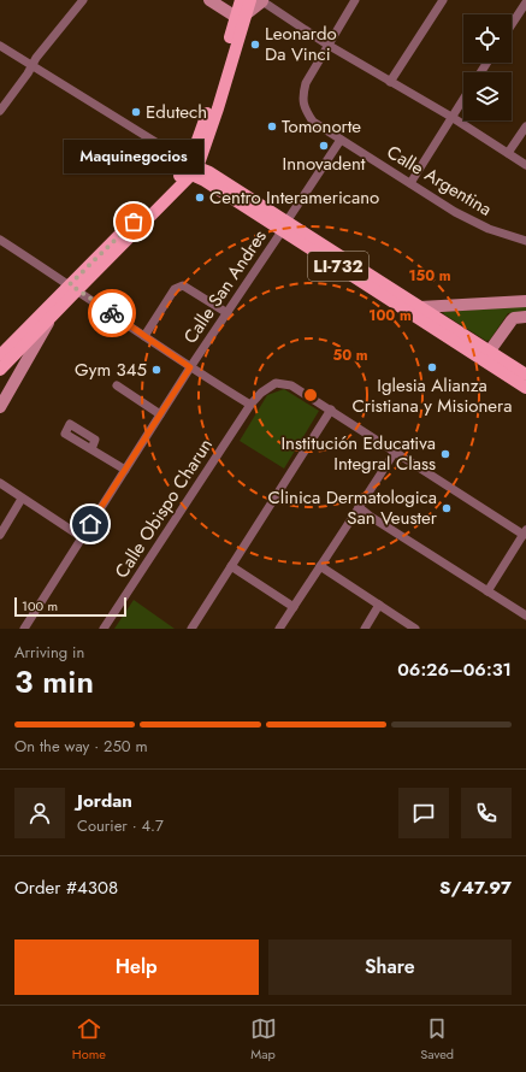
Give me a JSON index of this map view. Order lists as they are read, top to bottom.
{
  "streets": {
    "main road": ["LI-732"],
    "street": ["Calle Argentina", "Calle San Andres", "Calle Obispo Charun"]
  },
  "crossings": [
    ["Calle Argentina", "Calle San Andres"],
    ["LI-732", "Calle San Andres"]
  ],
  "places": [
    "Leonardo Da Vinci",
    "Edutech",
    "Tomonorte",
    "Innovadent",
    "Centro Interamericano",
    "Maquinegocios",
    "Iglesia Alianza Cristiana y Misionera",
    "Gym 345",
    "Institución Educativa Integral Class",
    "Clinica Dermatologica San Veuster"
  ],
  "scale_bar": "100 m",
  "page": {
    "bubble": "Maquinegocios",
    "scale": "100 m",
    "heading": ["3 min", "Arriving in", "06:26–06:31"],
    "panel": [
      "Jordan",
      "Courier · 4.7",
      "Order #4308",
      "S/47.97"
    ],
    "bar": "On the way · 250 m",
    "buttons": ["Help", "Share"],
    "tabs": ["Home", "Map", "Saved"]
  },
  "rings": ["150 m", "100 m", "50 m"]
}
